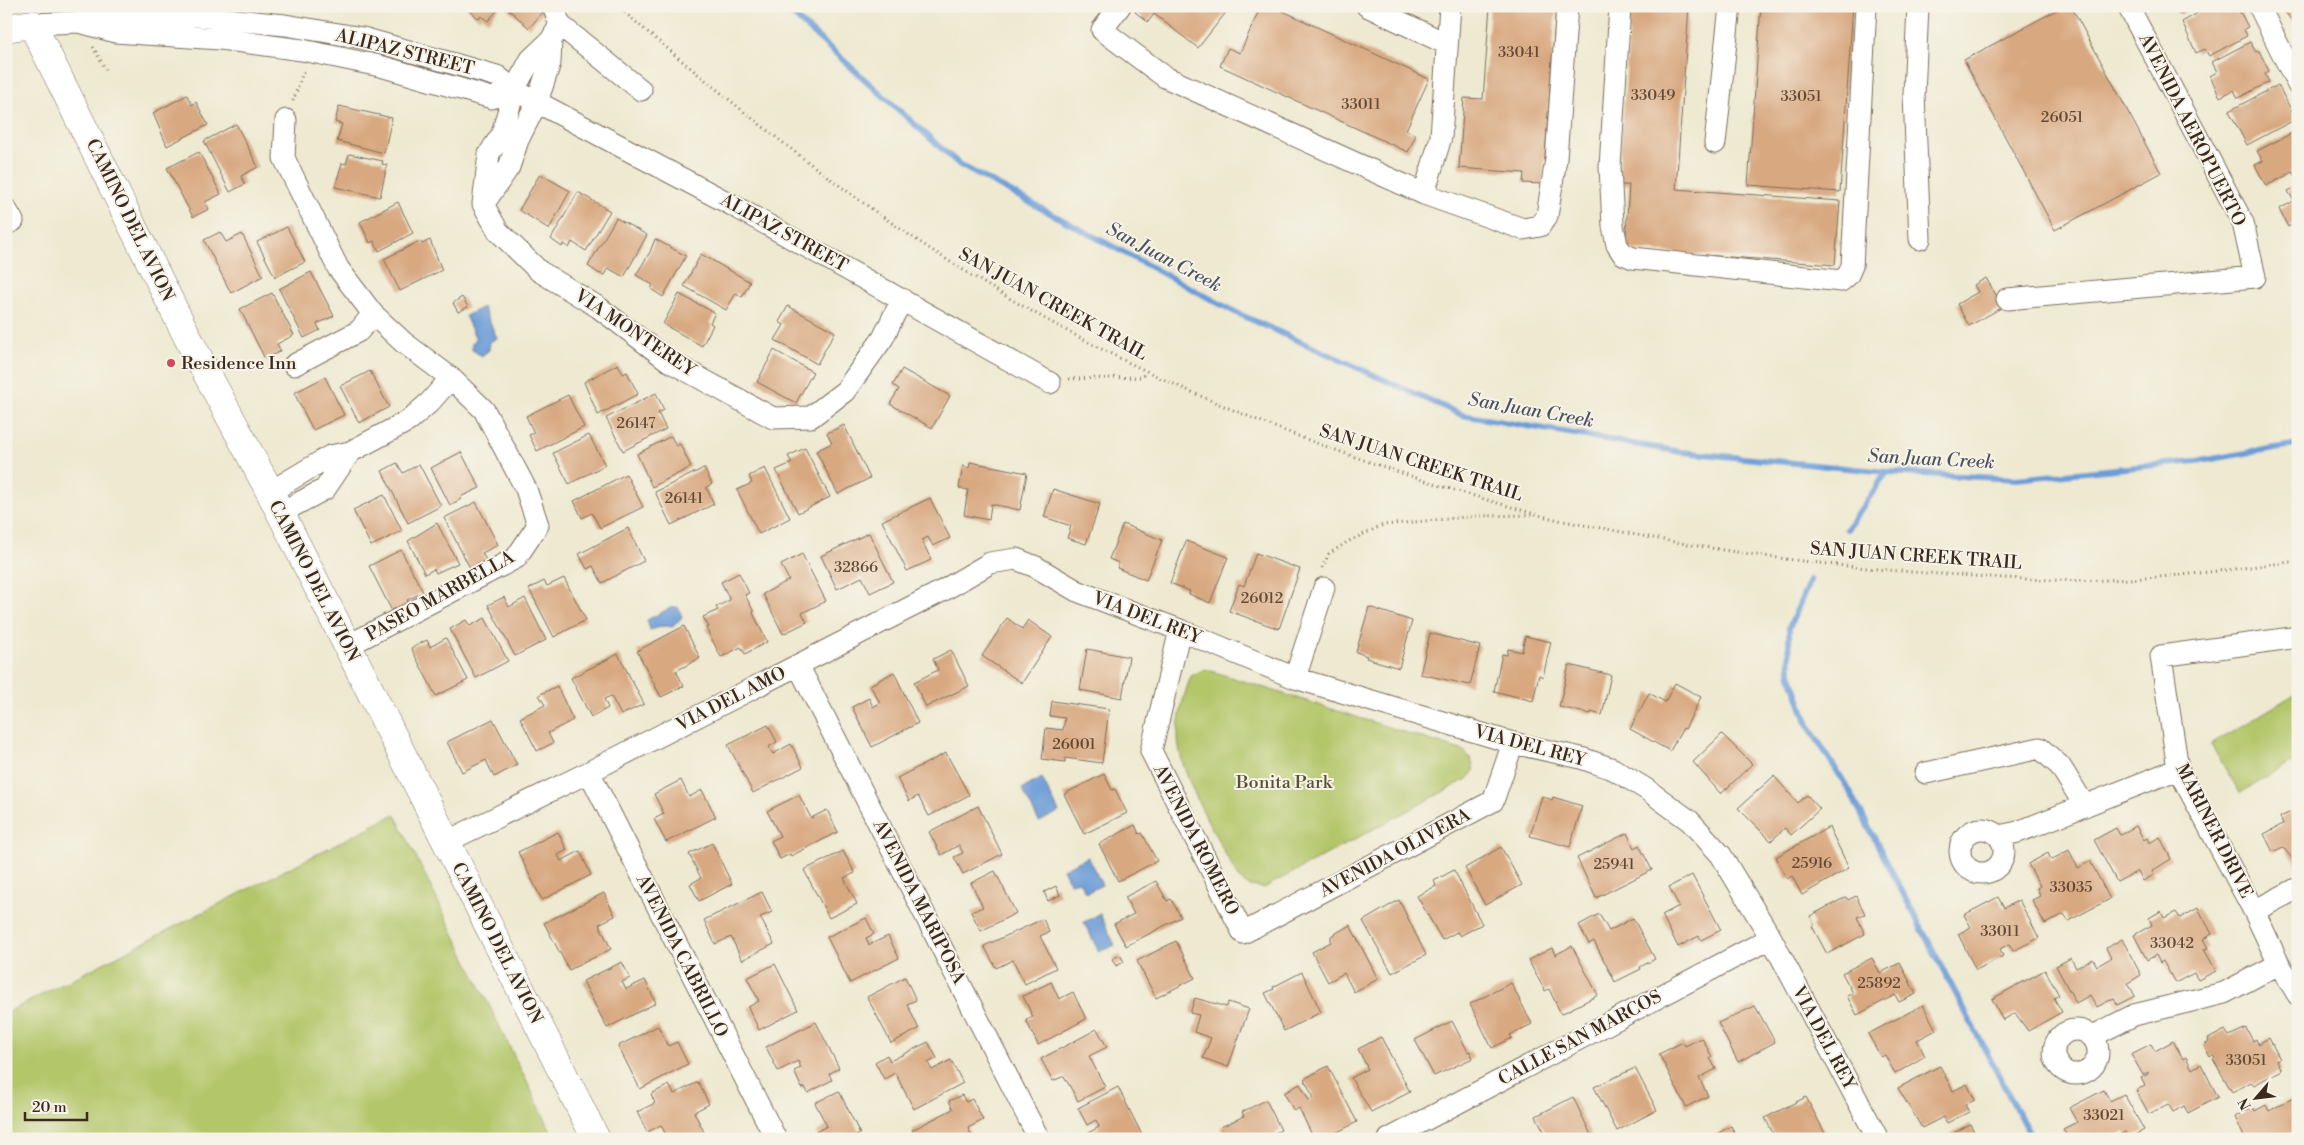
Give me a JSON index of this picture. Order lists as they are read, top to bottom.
{
  "streets": {
    "main road": ["CAMINO DEL AVION"],
    "street": [
      "ALIPAZ STREET",
      "AVENIDA AEROPUERTO",
      "VIA MONTEREY",
      "PASEO MARBELLA",
      "VIA DEL REY",
      "VIA DEL AMO",
      "MARINER DRIVE",
      "AVENIDA ROMERO",
      "AVENIDA OLIVERA",
      "AVENIDA MARIPOSA",
      "AVENIDA CABRILLO",
      "CALLE SAN MARCOS"
    ],
    "path": ["SAN JUAN CREEK TRAIL"]
  },
  "crossings": [
    ["ALIPAZ STREET", "CAMINO DEL AVION"],
    ["ALIPAZ STREET", "VIA MONTEREY"],
    ["CAMINO DEL AVION", "PASEO MARBELLA"],
    ["CAMINO DEL AVION", "VIA DEL AMO"],
    ["VIA DEL REY", "VIA DEL AMO"],
    ["VIA DEL REY", "AVENIDA ROMERO"],
    ["VIA DEL REY", "AVENIDA OLIVERA"],
    ["VIA DEL REY", "CALLE SAN MARCOS"],
    ["VIA DEL AMO", "AVENIDA MARIPOSA"],
    ["VIA DEL AMO", "AVENIDA CABRILLO"],
    ["AVENIDA ROMERO", "AVENIDA OLIVERA"]
  ],
  "water": ["San Juan Creek"],
  "parks": ["Bonita Park"],
  "places": ["Residence Inn"],
  "house_numbers": [
    "33041",
    "33049",
    "33051",
    "33011",
    "26051",
    "26147",
    "26141",
    "32866",
    "26012",
    "26001",
    "25916",
    "25941",
    "33035",
    "33011",
    "33042",
    "25892",
    "33051",
    "33021"
  ],
  "scale_bar": "20 m",
  "north": "bottom left"
}
